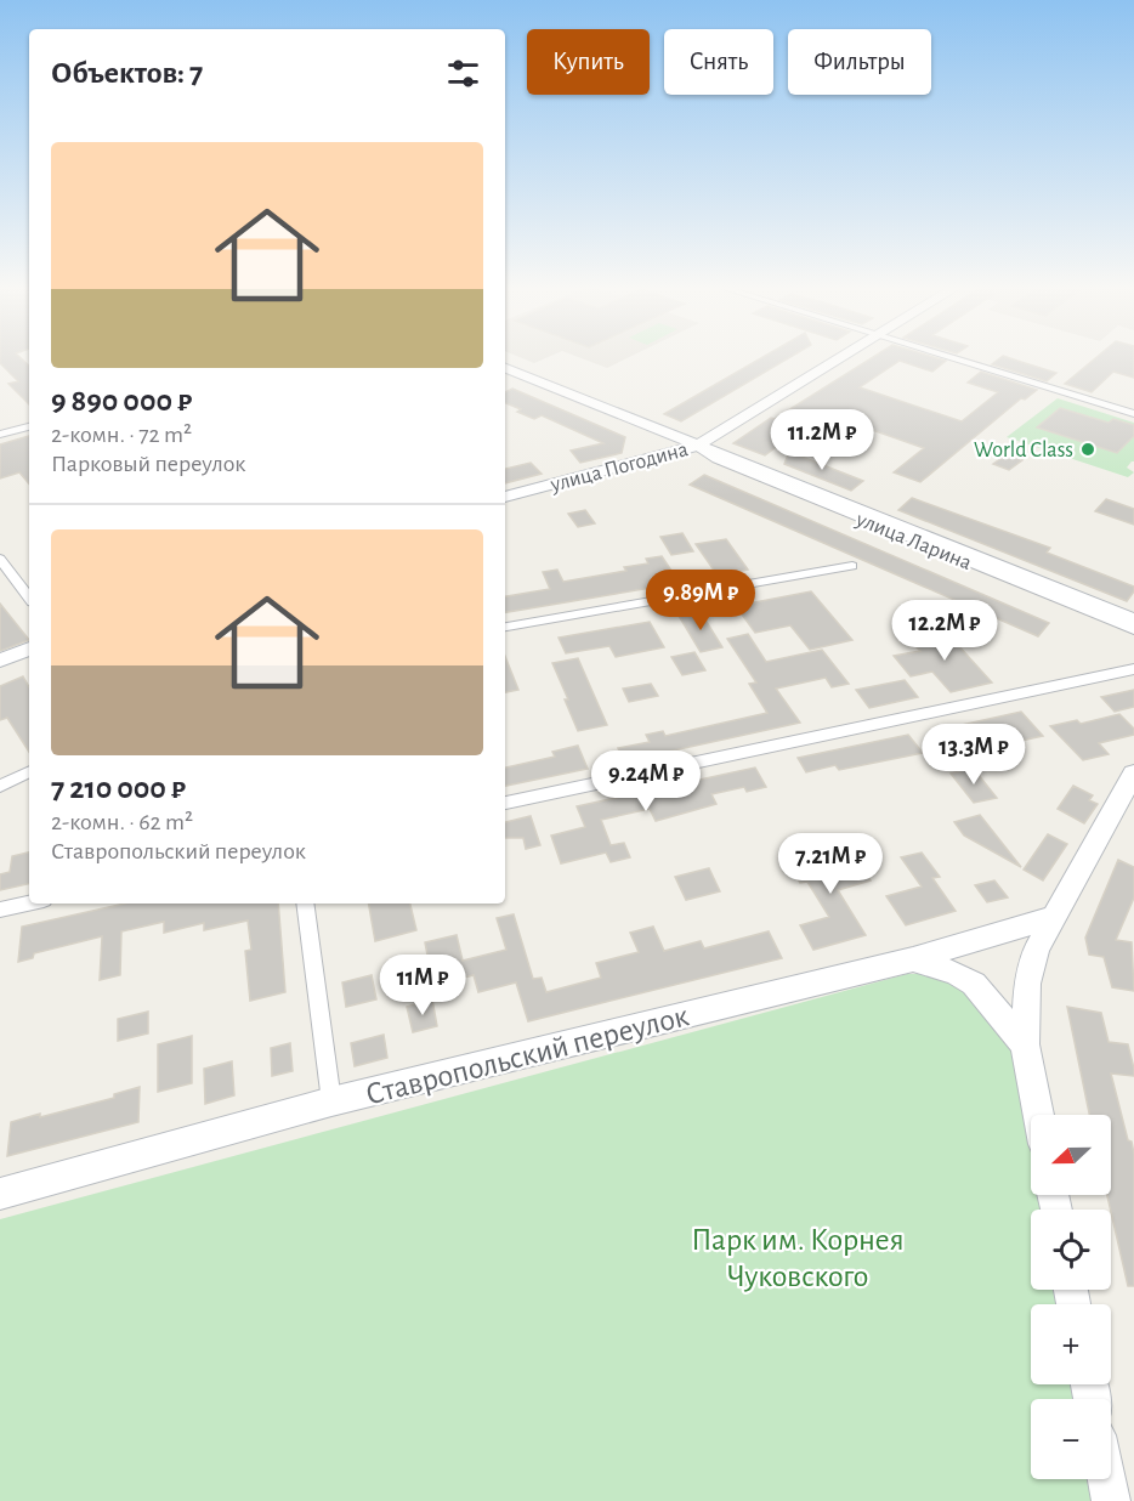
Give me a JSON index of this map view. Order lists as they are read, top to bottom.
{
  "streets": {
    "street": ["улица Погодина", "улица Ларина", "Ставропольский переулок"]
  },
  "crossings": [
    ["улица Погодина", "улица Ларина"]
  ],
  "parks": ["Парк им. Корнея Чуковского"],
  "places": ["World Class"],
  "north": "left",
  "page": {
    "chip": ["Купить", "Снять", "Фильтры"],
    "heading": "Объектов: 7",
    "list": [
      {
        "name": "9 890 000 ₽",
        "note": "2-комн. · 72 m² · Парковый переулок"
      },
      {
        "name": "7 210 000 ₽",
        "note": "2-комн. · 62 m² · Ставропольский переулок"
      }
    ],
    "price": [
      "11.2M ₽",
      "9.89M ₽",
      "12.2M ₽",
      "13.3M ₽",
      "9.24M ₽",
      "7.21M ₽",
      "11M ₽"
    ],
    "map_buttons": ["+", "−"]
  }
}
